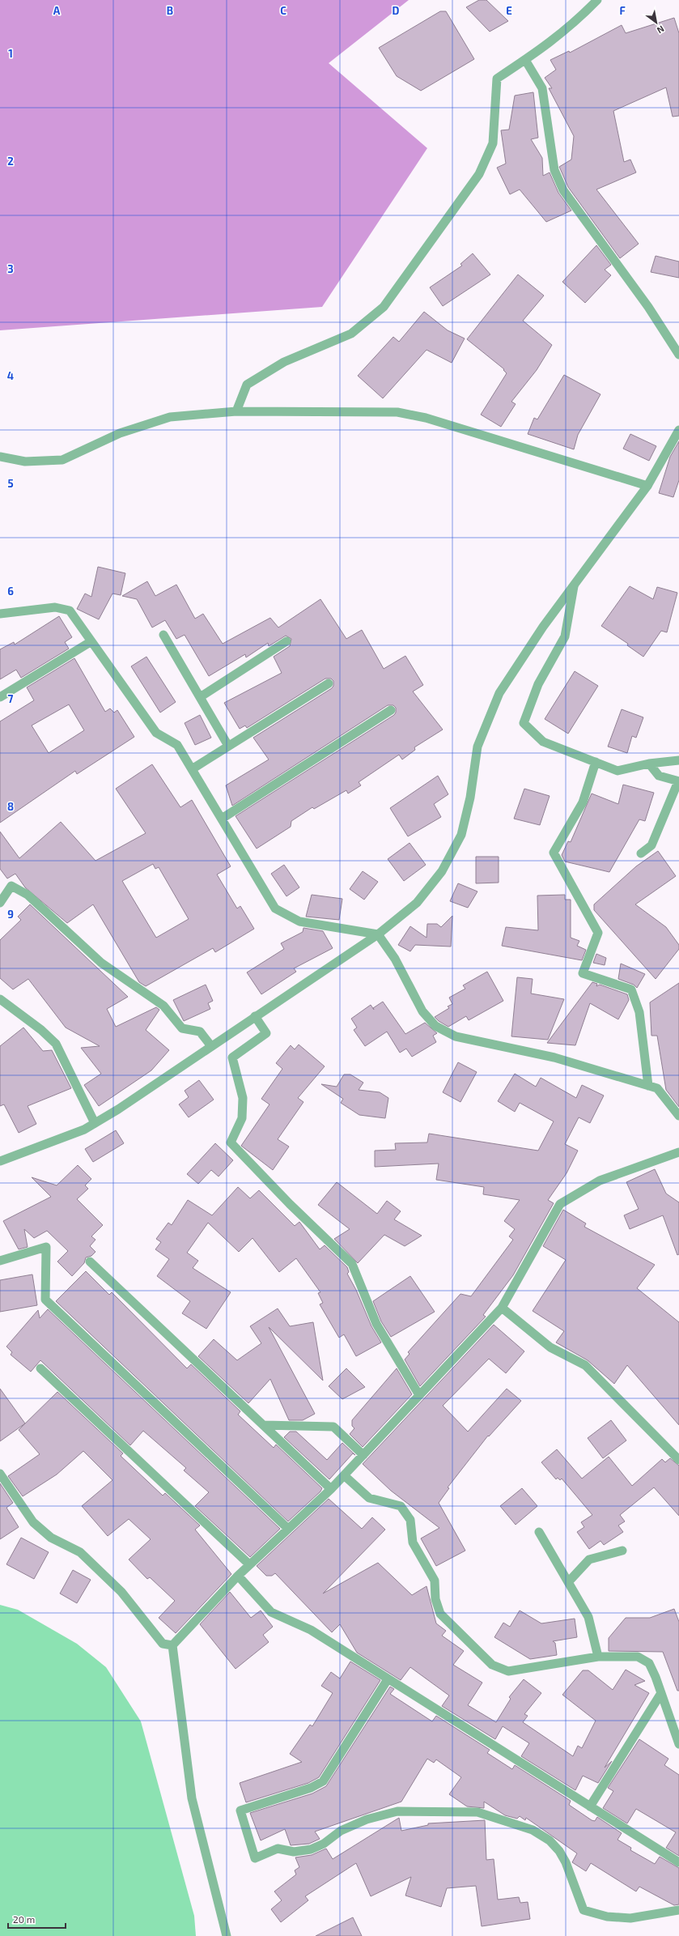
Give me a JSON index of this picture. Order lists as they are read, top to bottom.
{
  "scale_bar": "20 m",
  "north": "bottom right",
  "grid": {
    "columns": [
      "A",
      "B",
      "C",
      "D",
      "E",
      "F"
    ],
    "rows": [
      "1",
      "2",
      "3",
      "4",
      "5",
      "6",
      "7",
      "8",
      "9"
    ]
  }
}
